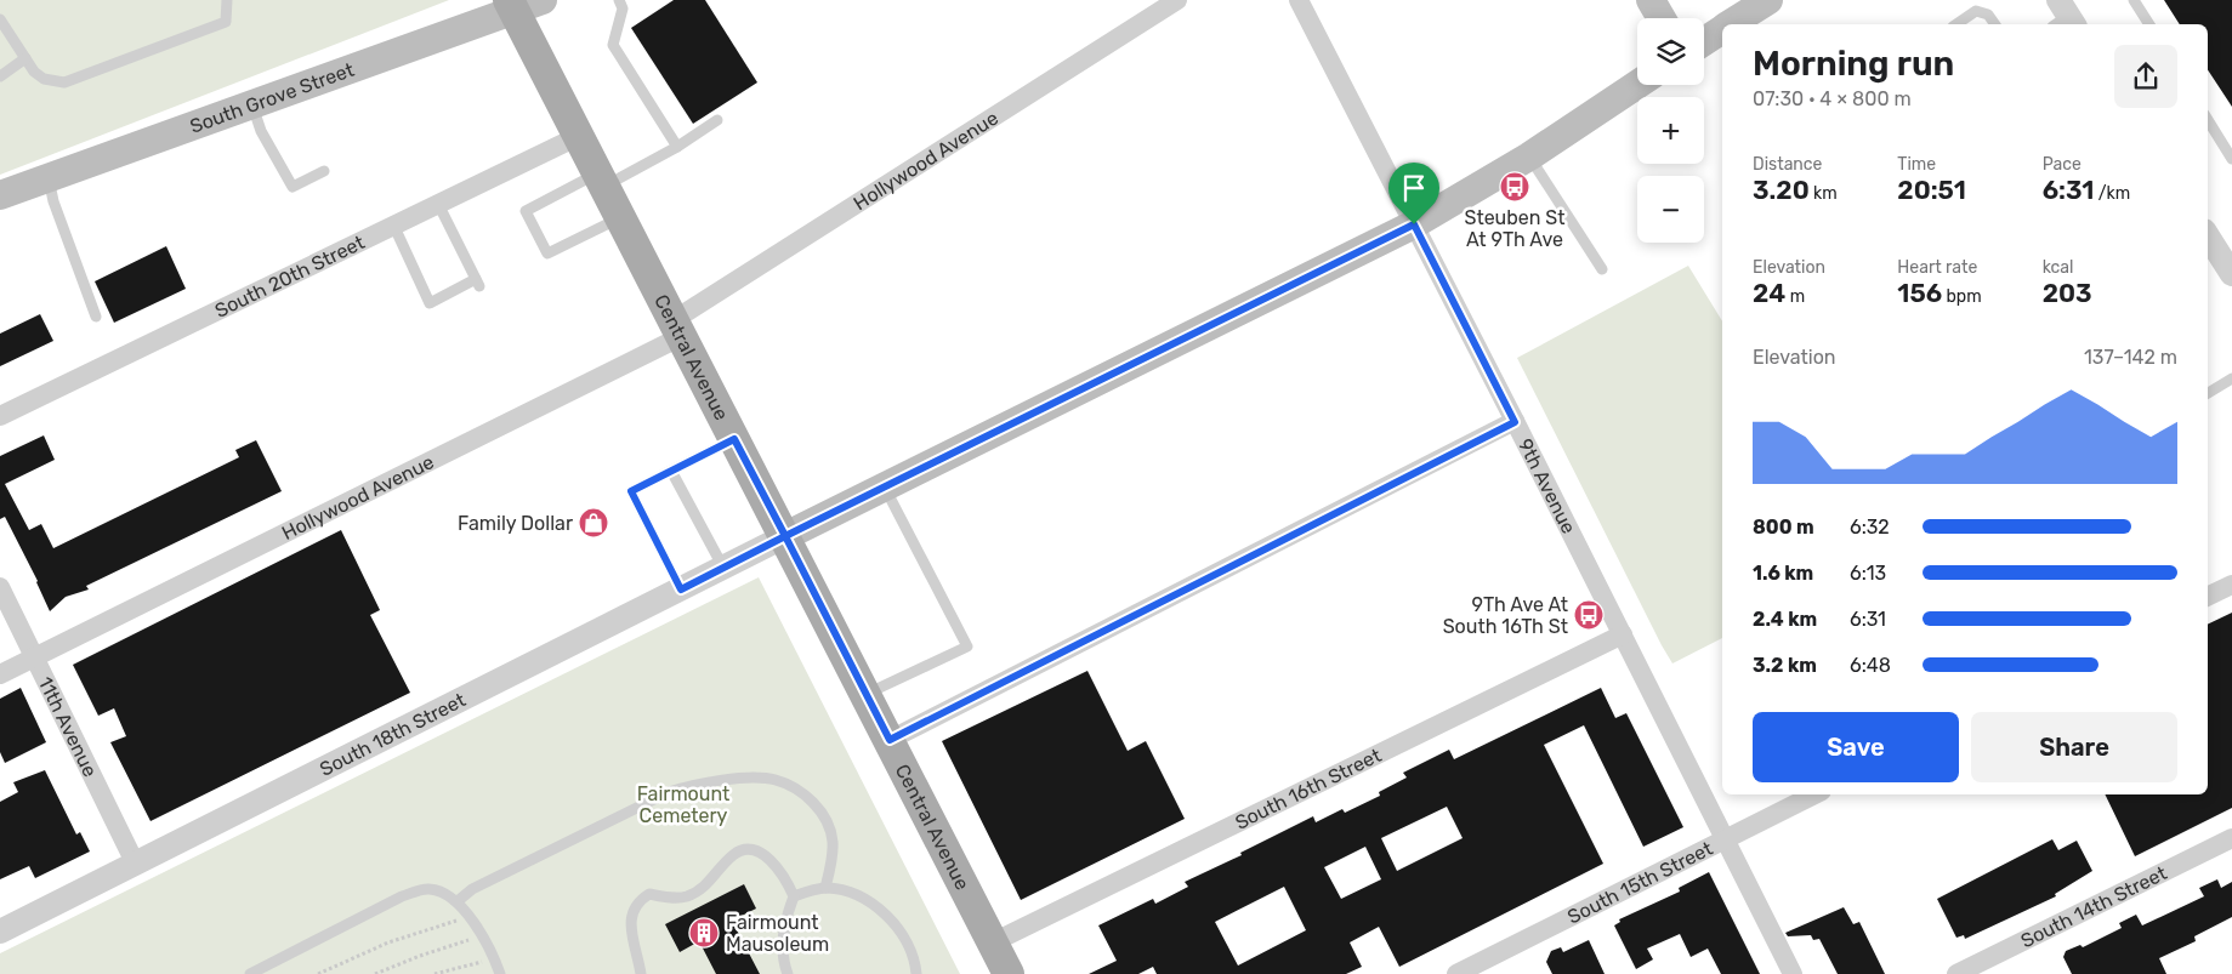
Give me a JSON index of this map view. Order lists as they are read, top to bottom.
{
  "streets": {
    "main road": ["South Grove Street", "Central Avenue"],
    "street": [
      "Hollywood Avenue",
      "South 20th Street",
      "9th Avenue",
      "11th Avenue",
      "South 18th Street",
      "South 16th Street",
      "South 15th Street",
      "South 14th Street"
    ]
  },
  "crossings": [
    ["South Grove Street", "Central Avenue"],
    ["Hollywood Avenue", "Central Avenue"],
    ["Hollywood Avenue", "11th Avenue"],
    ["South 20th Street", "Central Avenue"],
    ["Central Avenue", "South 18th Street"],
    ["Central Avenue", "South 16th Street"],
    ["9th Avenue", "South 16th Street"],
    ["9th Avenue", "South 15th Street"],
    ["11th Avenue", "South 18th Street"]
  ],
  "parks": ["Fairmount Cemetery"],
  "places": {
    "bus stop": ["Steuben St At 9Th Ave", "9Th Ave At South 16Th St"],
    "shop": ["Family Dollar"],
    "building": ["Fairmount Mausoleum"]
  },
  "page": {
    "map_buttons": ["+", "−"],
    "heading": ["Morning run", "07:30 · 4 × 800 m"],
    "stats": [
      ["Distance", "3.20 km"],
      ["Time", "20:51"],
      ["Pace", "6:31 /km"],
      ["Elevation", "24 m"],
      ["Heart rate", "156 bpm"],
      ["kcal", "203"]
    ],
    "chart": ["Elevation", "137–142 m"],
    "list": [
      {
        "name": "800 m",
        "note": "6:32"
      },
      {
        "name": "1.6 km",
        "note": "6:13"
      },
      {
        "name": "2.4 km",
        "note": "6:31"
      },
      {
        "name": "3.2 km",
        "note": "6:48"
      }
    ],
    "buttons": ["Save", "Share"]
  }
}
